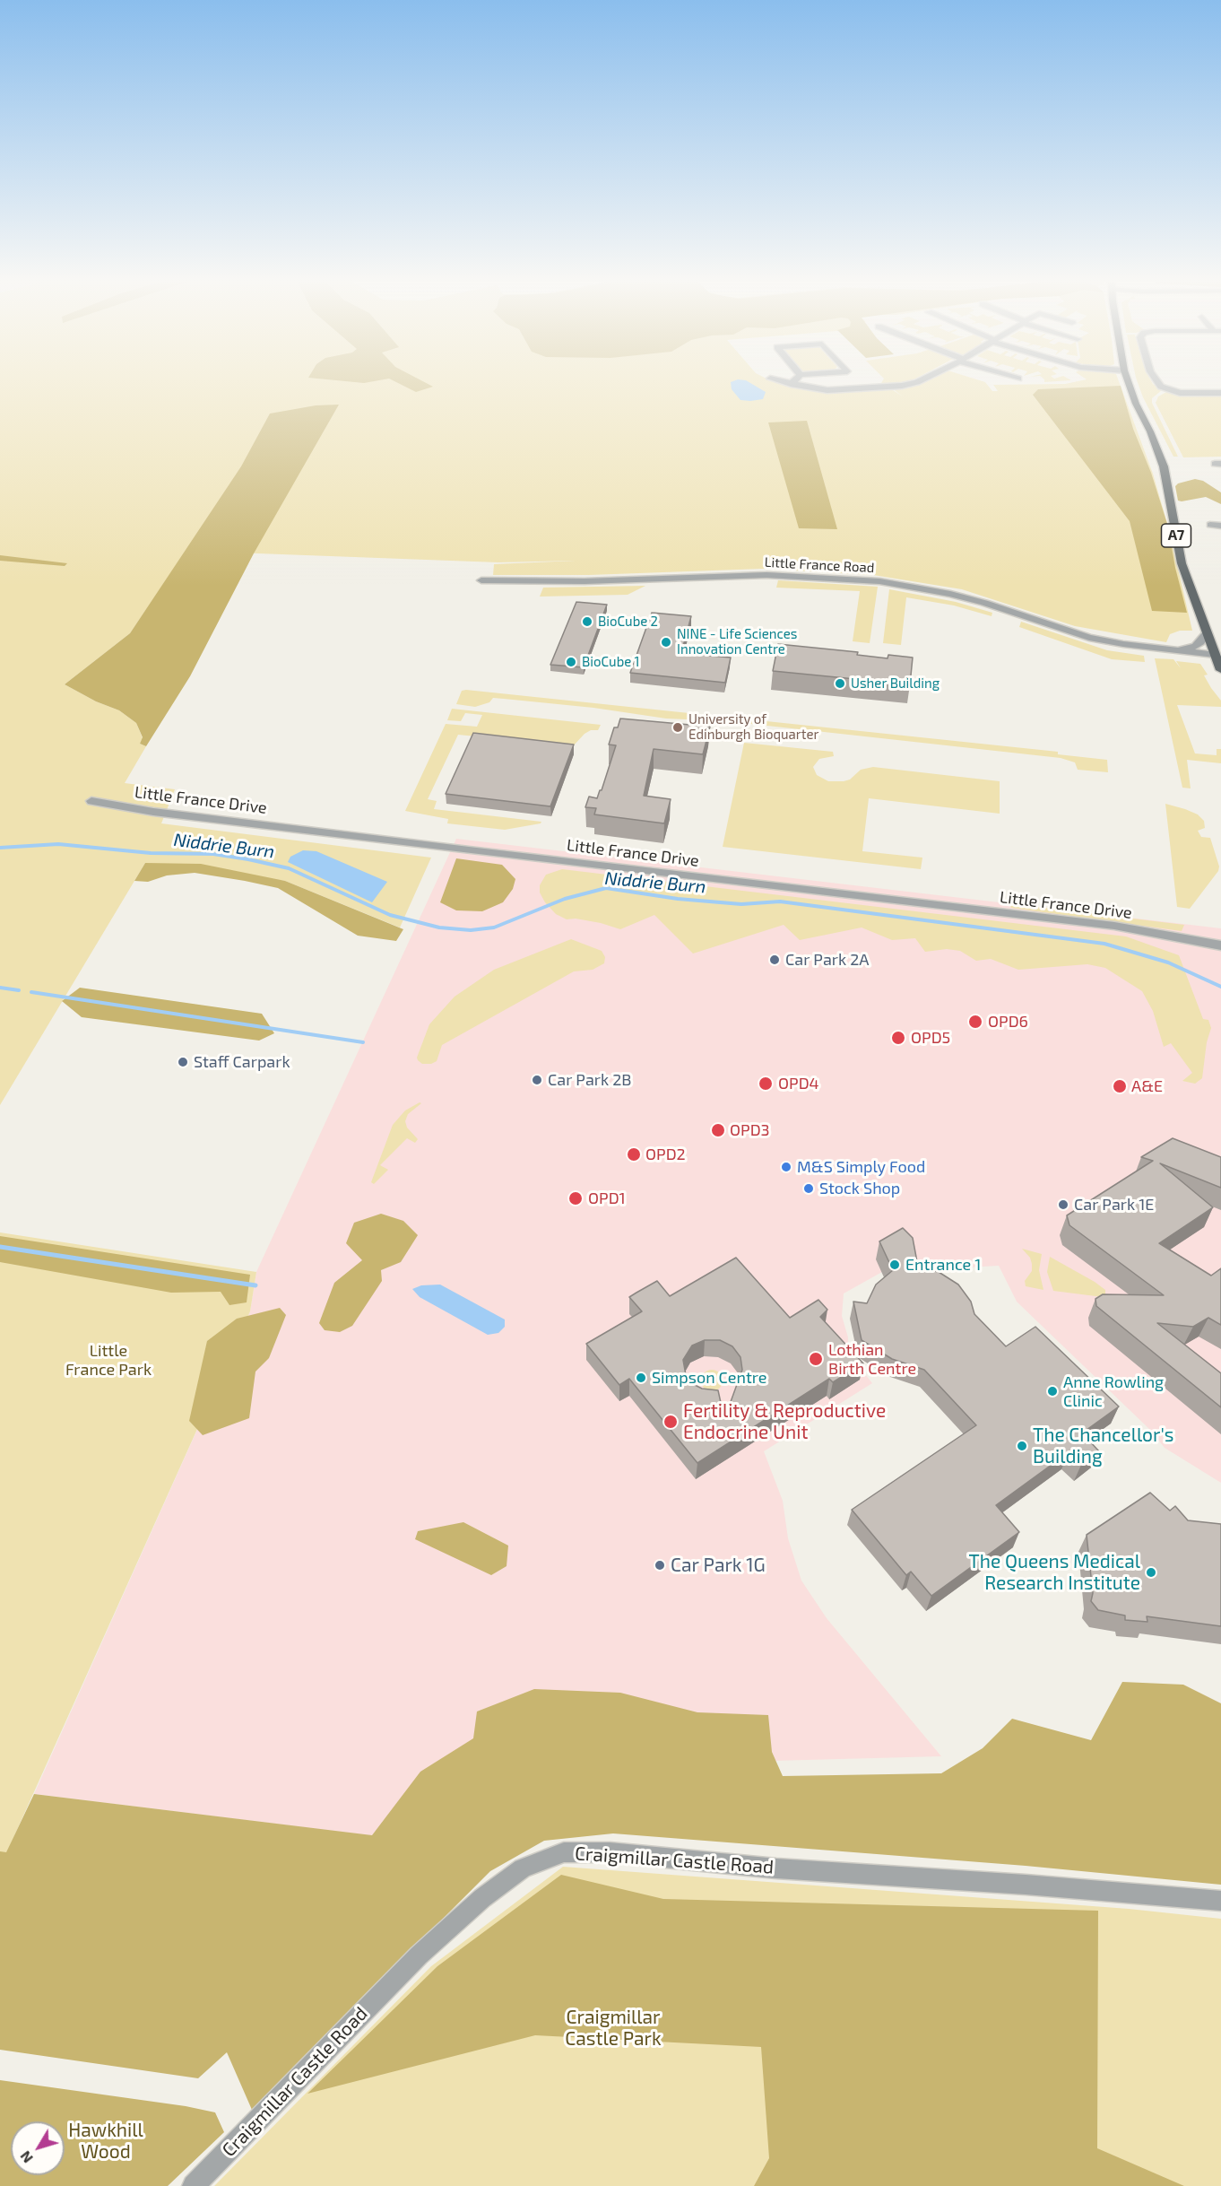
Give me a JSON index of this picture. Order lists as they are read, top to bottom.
{
  "streets": {
    "main road": ["A7"],
    "street": ["Little France Road", "Little France Drive", "Craigmillar Castle Road"]
  },
  "crossings": [
    ["A7", "Little France Road"]
  ],
  "water": ["Niddrie Burn"],
  "parks": ["Little France Park", "Craigmillar Castle Park", "Hawkhill Wood"],
  "places": [
    "BioCube 2",
    "NINE - Life Sciences Innovation Centre",
    "BioCube 1",
    "Usher Building",
    "University of Edinburgh Bioquarter",
    "Car Park 2A",
    "OPD6",
    "OPD5",
    "Staff Carpark",
    "Car Park 2B",
    "OPD4",
    "A&E",
    "OPD3",
    "OPD2",
    "M&S Simply Food",
    "Stock Shop",
    "OPD1",
    "Car Park 1E",
    "Entrance 1",
    "Lothian Birth Centre",
    "Simpson Centre",
    "Anne Rowling Clinic",
    "Fertility & Reproductive Endocrine Unit",
    "The Chancellor's Building",
    "Car Park 1G",
    "The Queens Medical Research Institute"
  ],
  "north": "bottom left"
}
